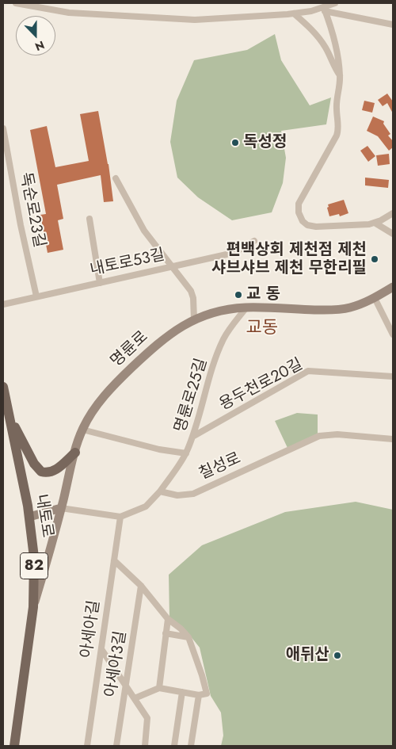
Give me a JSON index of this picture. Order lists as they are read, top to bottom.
{
  "streets": {
    "main road": ["내토로", "82"],
    "street": [
      "독순로23길",
      "내토로53길",
      "명륜로",
      "용두천로20길",
      "명륜로25길",
      "칠성로",
      "아세아길",
      "아세아3길"
    ]
  },
  "crossings": [
    ["독순로23길", "내토로53길"],
    ["명륜로", "명륜로25길"],
    ["명륜로", "내토로"],
    ["용두천로20길", "명륜로25길"],
    ["명륜로25길", "칠성로"]
  ],
  "districts": ["교동"],
  "places": [
    "독성정",
    "편백상회 제천점 제천 샤브샤브 제천 무한리필",
    "교 동",
    "애뒤산"
  ],
  "north": "bottom"
}
